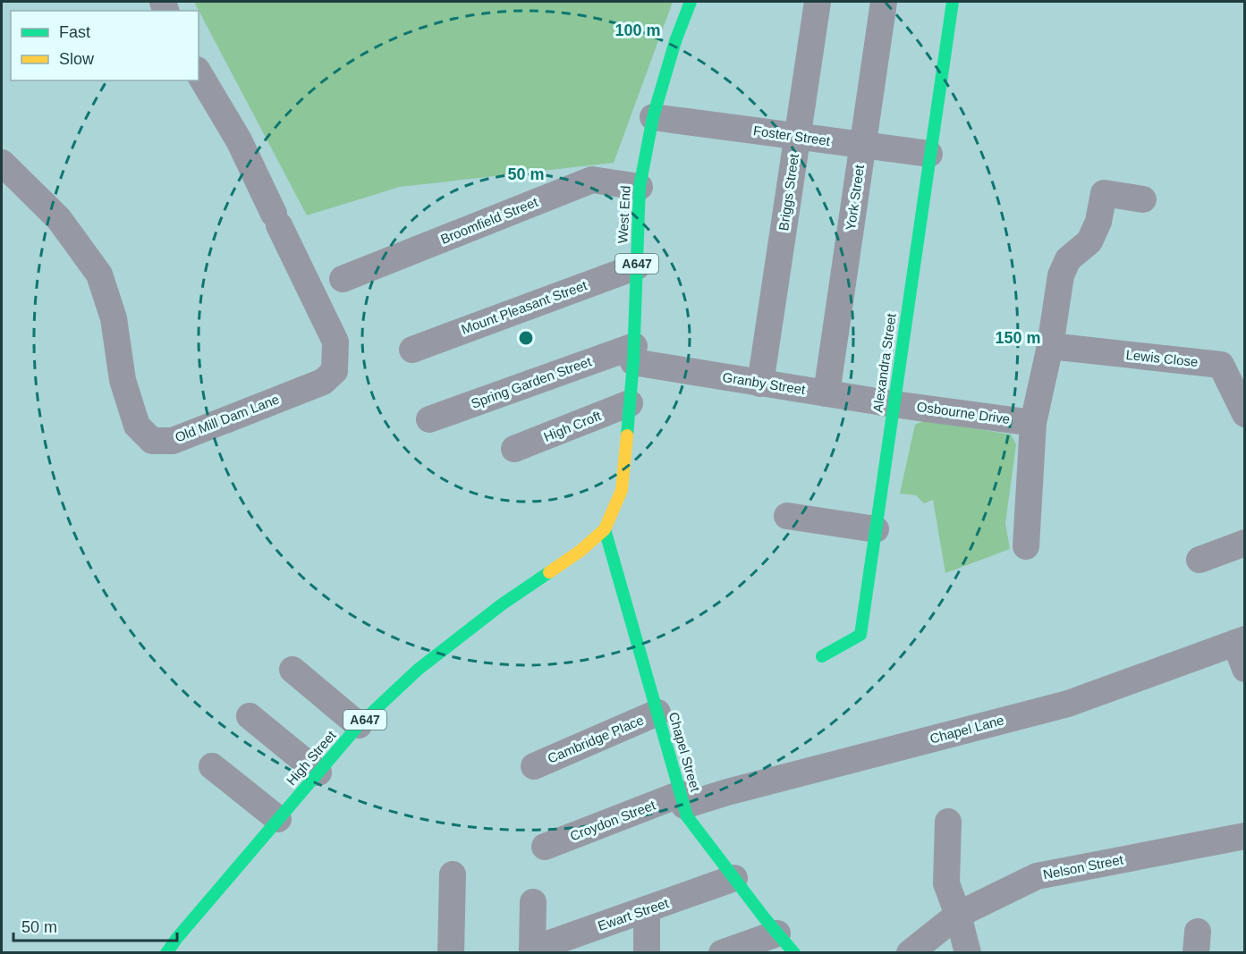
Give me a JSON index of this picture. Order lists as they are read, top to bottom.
{
  "streets": {
    "main road": [
      "West End",
      "A647",
      "Alexandra Street",
      "Chapel Street",
      "High Street"
    ],
    "street": [
      "Foster Street",
      "Briggs Street",
      "York Street",
      "Broomfield Street",
      "Mount Pleasant Street",
      "Lewis Close",
      "Spring Garden Street",
      "Granby Street",
      "Osbourne Drive",
      "Old Mill Dam Lane",
      "High Croft",
      "Chapel Lane",
      "Cambridge Place",
      "Croydon Street",
      "Nelson Street",
      "Ewart Street"
    ]
  },
  "crossings": [
    ["Foster Street", "Briggs Street"],
    ["Foster Street", "York Street"],
    ["Foster Street", "West End"],
    ["Foster Street", "Alexandra Street"],
    ["Briggs Street", "Granby Street"],
    ["York Street", "Granby Street"],
    ["West End", "Broomfield Street"],
    ["West End", "Mount Pleasant Street"],
    ["West End", "Spring Garden Street"],
    ["West End", "Granby Street"],
    ["West End", "High Croft"],
    ["West End", "Chapel Street"],
    ["West End", "High Street"],
    ["Alexandra Street", "Granby Street"],
    ["Alexandra Street", "Osbourne Drive"],
    ["Spring Garden Street", "Granby Street"],
    ["Granby Street", "Osbourne Drive"],
    ["Chapel Lane", "Chapel Street"],
    ["Chapel Lane", "Croydon Street"],
    ["Cambridge Place", "Chapel Street"],
    ["Chapel Street", "High Street"],
    ["Chapel Street", "Croydon Street"],
    ["Chapel Street", "Ewart Street"]
  ],
  "legend": ["Fast", "Slow"],
  "scale_bar": "50 m",
  "rings": ["100 m", "50 m", "150 m"]
}
